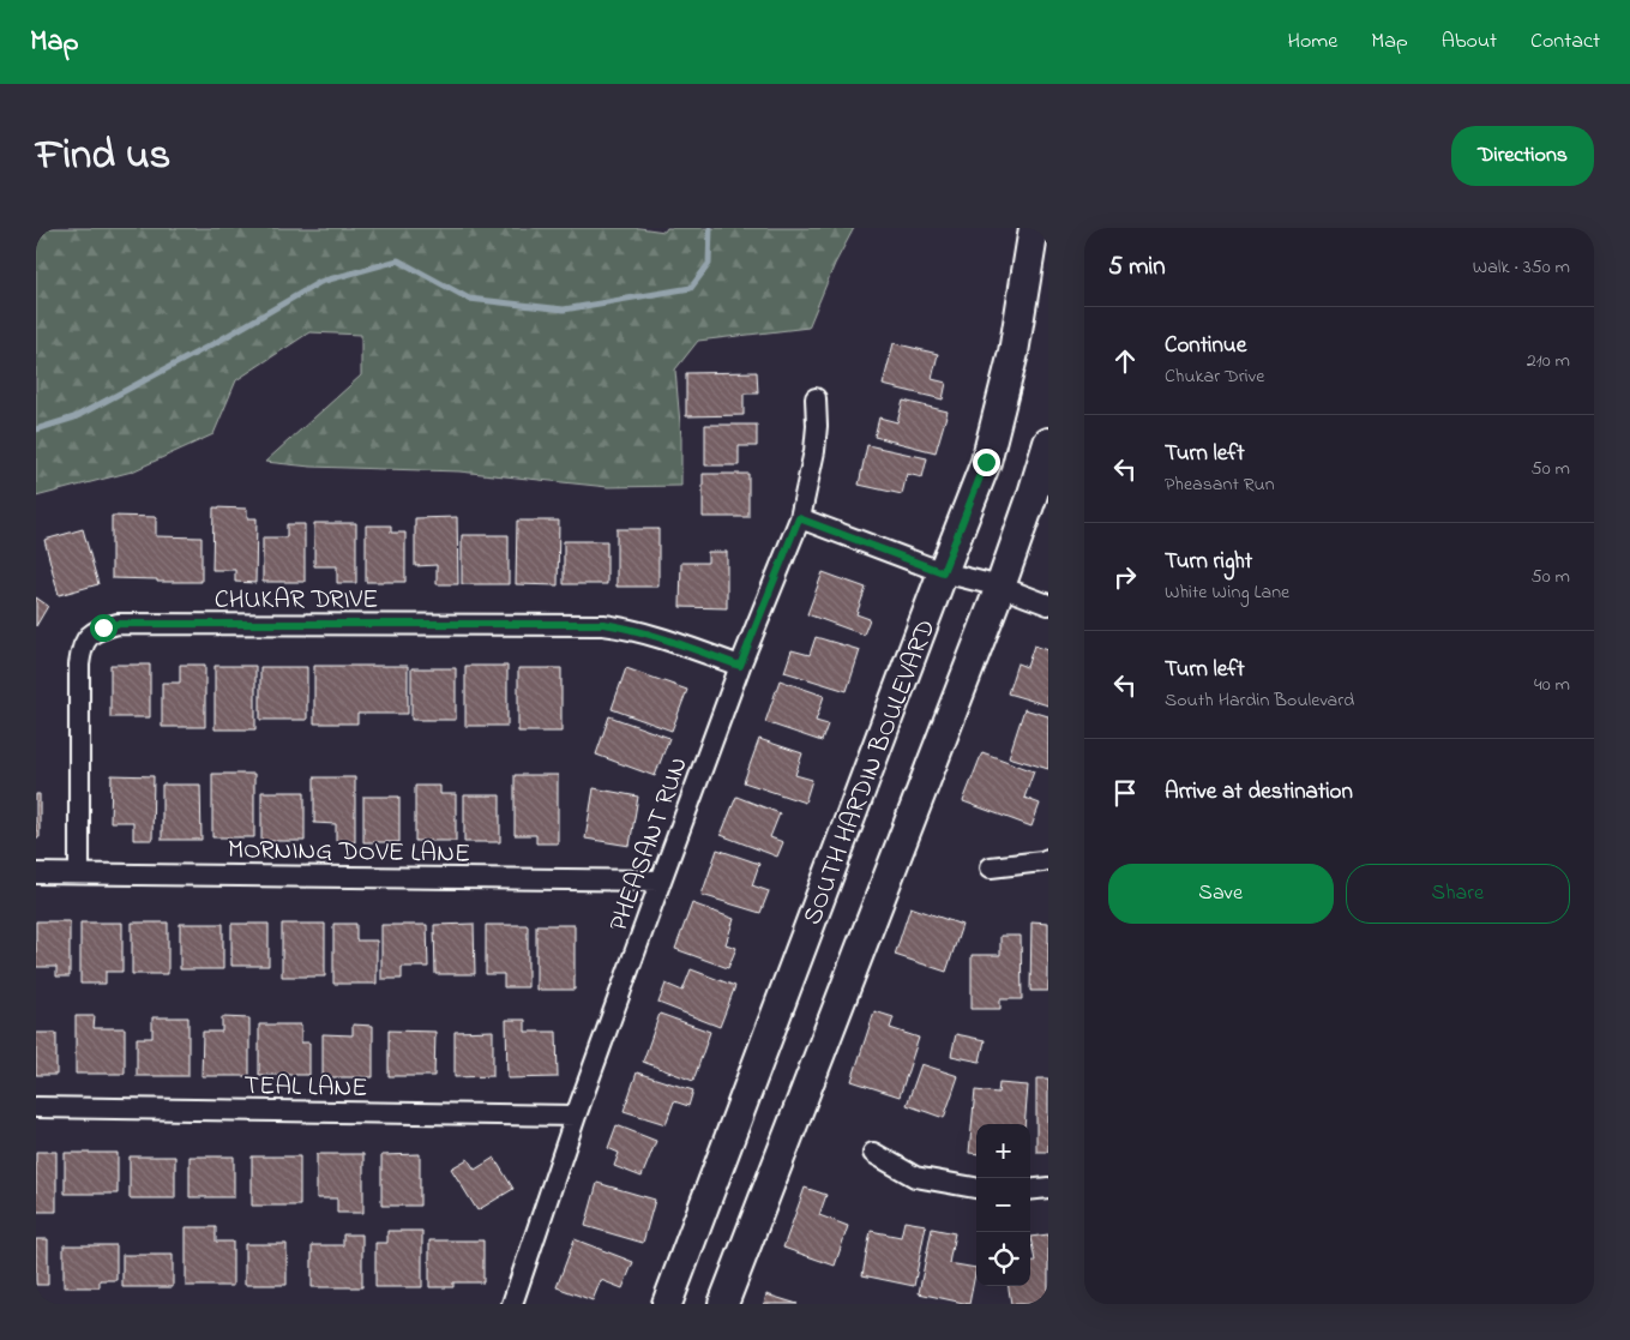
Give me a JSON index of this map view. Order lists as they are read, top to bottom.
{
  "streets": {
    "main road": ["SOUTH HARDIN BOULEVARD"],
    "street": [
      "CHUKAR DRIVE",
      "PHEASANT RUN",
      "MORNING DOVE LANE",
      "TEAL LANE"
    ]
  },
  "crossings": [
    ["CHUKAR DRIVE", "PHEASANT RUN"],
    ["CHUKAR DRIVE", "MORNING DOVE LANE"],
    ["PHEASANT RUN", "MORNING DOVE LANE"],
    ["PHEASANT RUN", "TEAL LANE"]
  ],
  "page": {
    "header": "Map",
    "nav": [
      "Home",
      "Map",
      "About",
      "Contact"
    ],
    "title": "Find us",
    "buttons": [
      "Directions",
      ["Save", "Share"]
    ],
    "heading": ["5 min", "Walk · 350 m"],
    "list": [
      ["Continue", "Chukar Drive", "210 m"],
      ["Turn left", "Pheasant Run", "50 m"],
      ["Turn right", "White Wing Lane", "50 m"],
      ["Turn left", "South Hardin Boulevard", "40 m"],
      "Arrive at destination"
    ],
    "map_buttons": ["+", "−"]
  }
}
